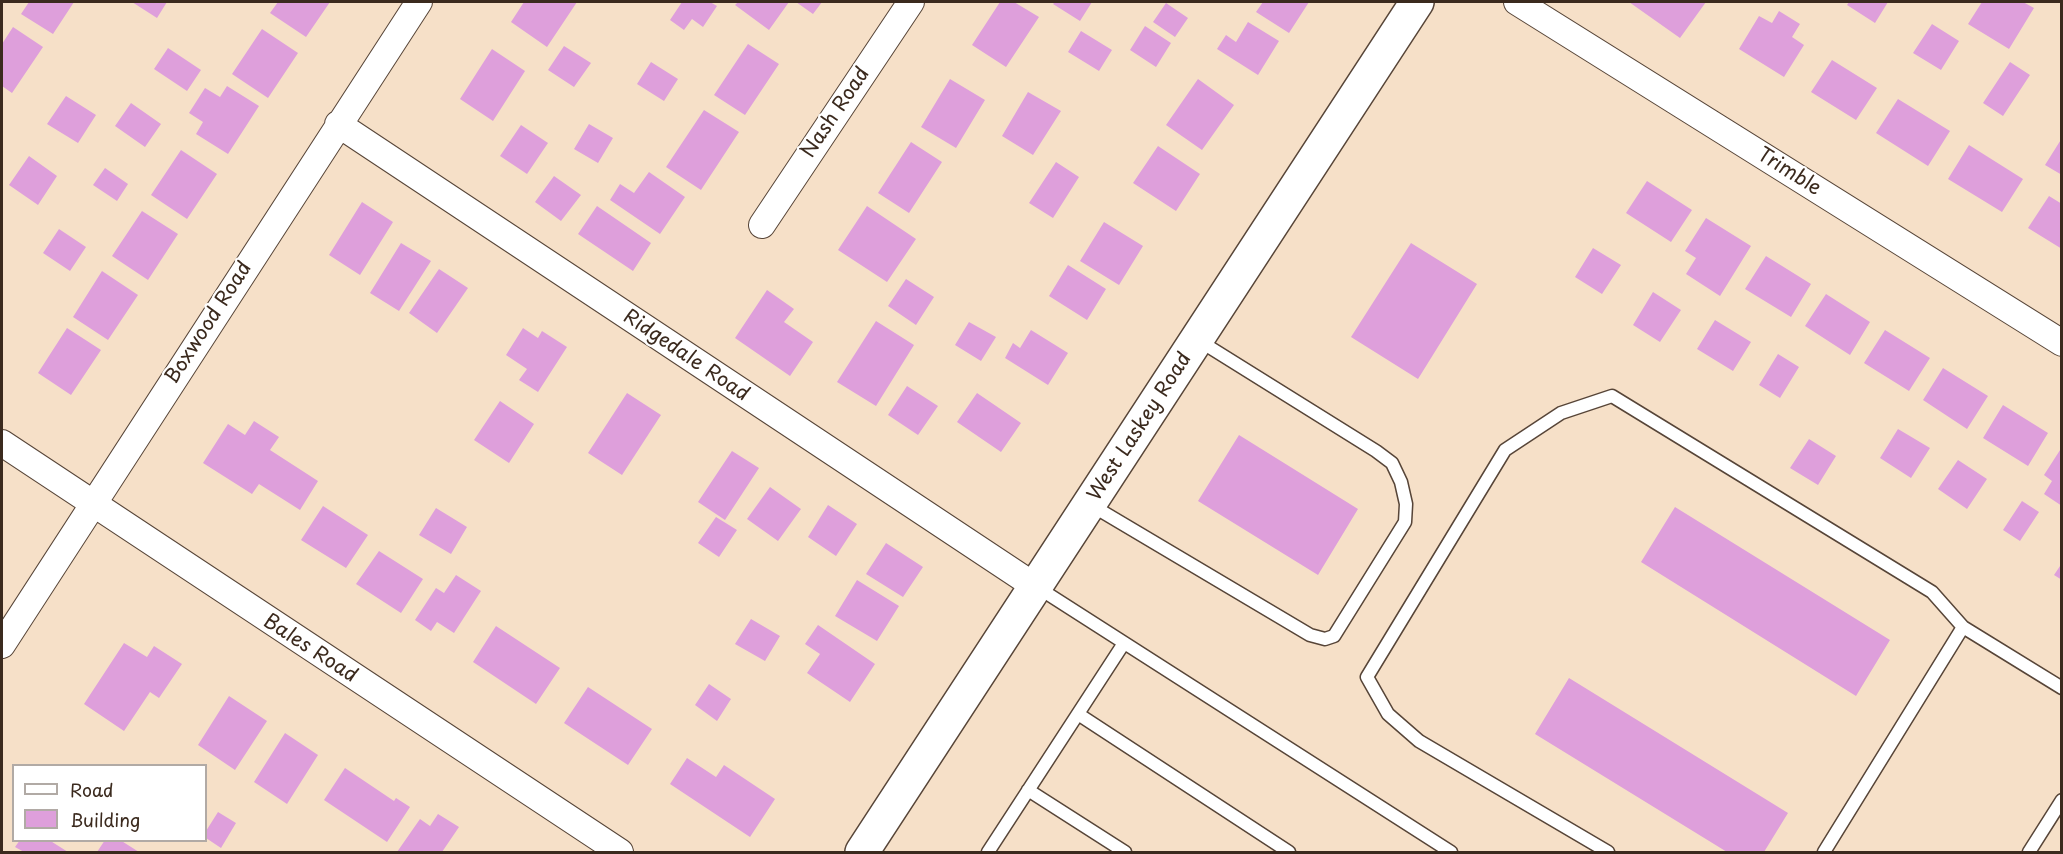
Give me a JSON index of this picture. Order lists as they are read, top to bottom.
{
  "streets": {
    "main road": ["West Laskey Road"],
    "street": [
      "Nash Road",
      "Trimble",
      "Boxwood Road",
      "Ridgedale Road",
      "Bales Road"
    ]
  },
  "crossings": [
    ["Boxwood Road", "Ridgedale Road"],
    ["Boxwood Road", "Bales Road"],
    ["Ridgedale Road", "West Laskey Road"]
  ],
  "legend": ["Road", "Building"]
}
